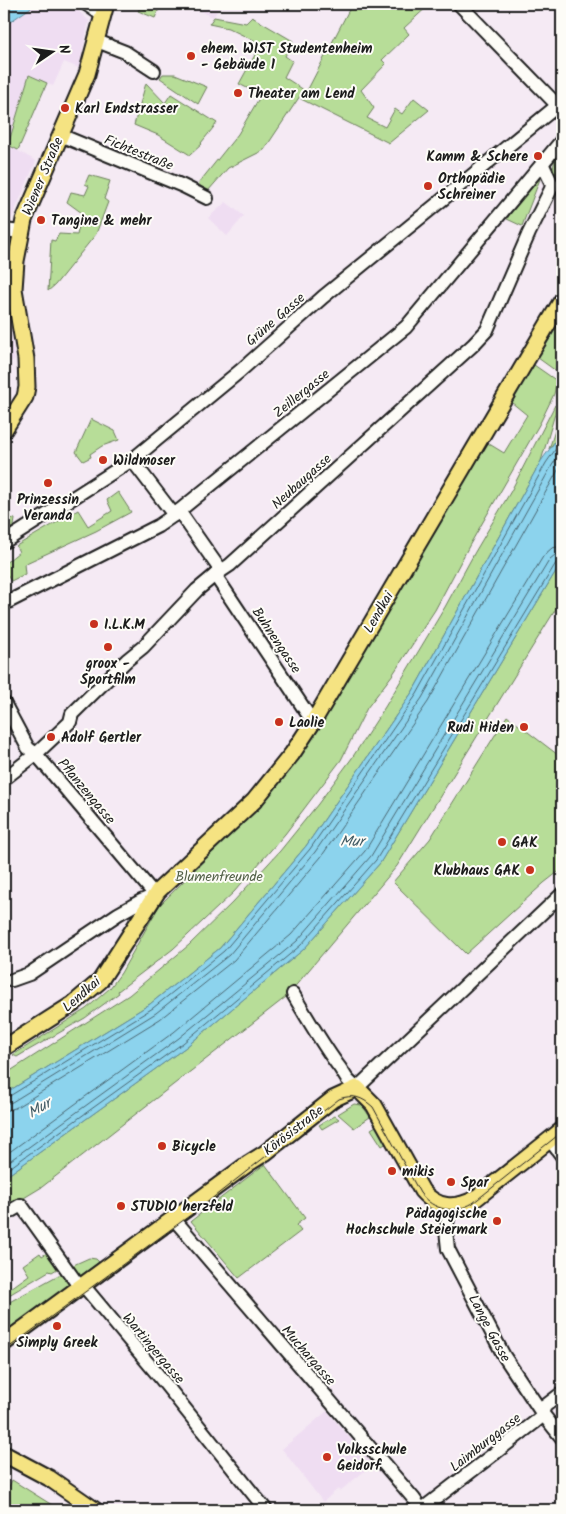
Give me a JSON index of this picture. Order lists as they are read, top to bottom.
{
  "streets": {
    "main road": ["Wiener Straße", "Lendkai", "Körösistraße"],
    "street": [
      "Fichtestraße",
      "Grüne Gasse",
      "Zeillergasse",
      "Neubaugasse",
      "Buhnengasse",
      "Pflanzengasse",
      "Lange Gasse",
      "Wartingergasse",
      "Muchargasse",
      "Laimburggasse"
    ]
  },
  "crossings": [
    ["Fichtestraße", "Wiener Straße"],
    ["Grüne Gasse", "Buhnengasse"],
    ["Zeillergasse", "Neubaugasse"],
    ["Zeillergasse", "Buhnengasse"],
    ["Neubaugasse", "Buhnengasse"],
    ["Neubaugasse", "Pflanzengasse"],
    ["Lendkai", "Buhnengasse"],
    ["Lendkai", "Pflanzengasse"],
    ["Körösistraße", "Wartingergasse"],
    ["Körösistraße", "Muchargasse"],
    ["Lange Gasse", "Laimburggasse"],
    ["Muchargasse", "Laimburggasse"]
  ],
  "water": ["Mur"],
  "parks": ["Blumenfreunde"],
  "places": [
    "ehem. WIST Studentenheim - Gebäude 1",
    "Theater am Lend",
    "Karl Endstrasser",
    "Kamm & Schere",
    "Orthopädie Schreiner",
    "Tangine & mehr",
    "Wildmoser",
    "Prinzessin Veranda",
    "I.L.K.M",
    "groox - Sportfilm",
    "Laolie",
    "Rudi Hiden",
    "Adolf Gertler",
    "GAK",
    "Klubhaus GAK",
    "Bicycle",
    "mikis",
    "Spar",
    "STUDIO herzfeld",
    "Pädagogische Hochschule Steiermark",
    "Simply Greek",
    "Volksschule Geidorf"
  ],
  "north": "right"
}
